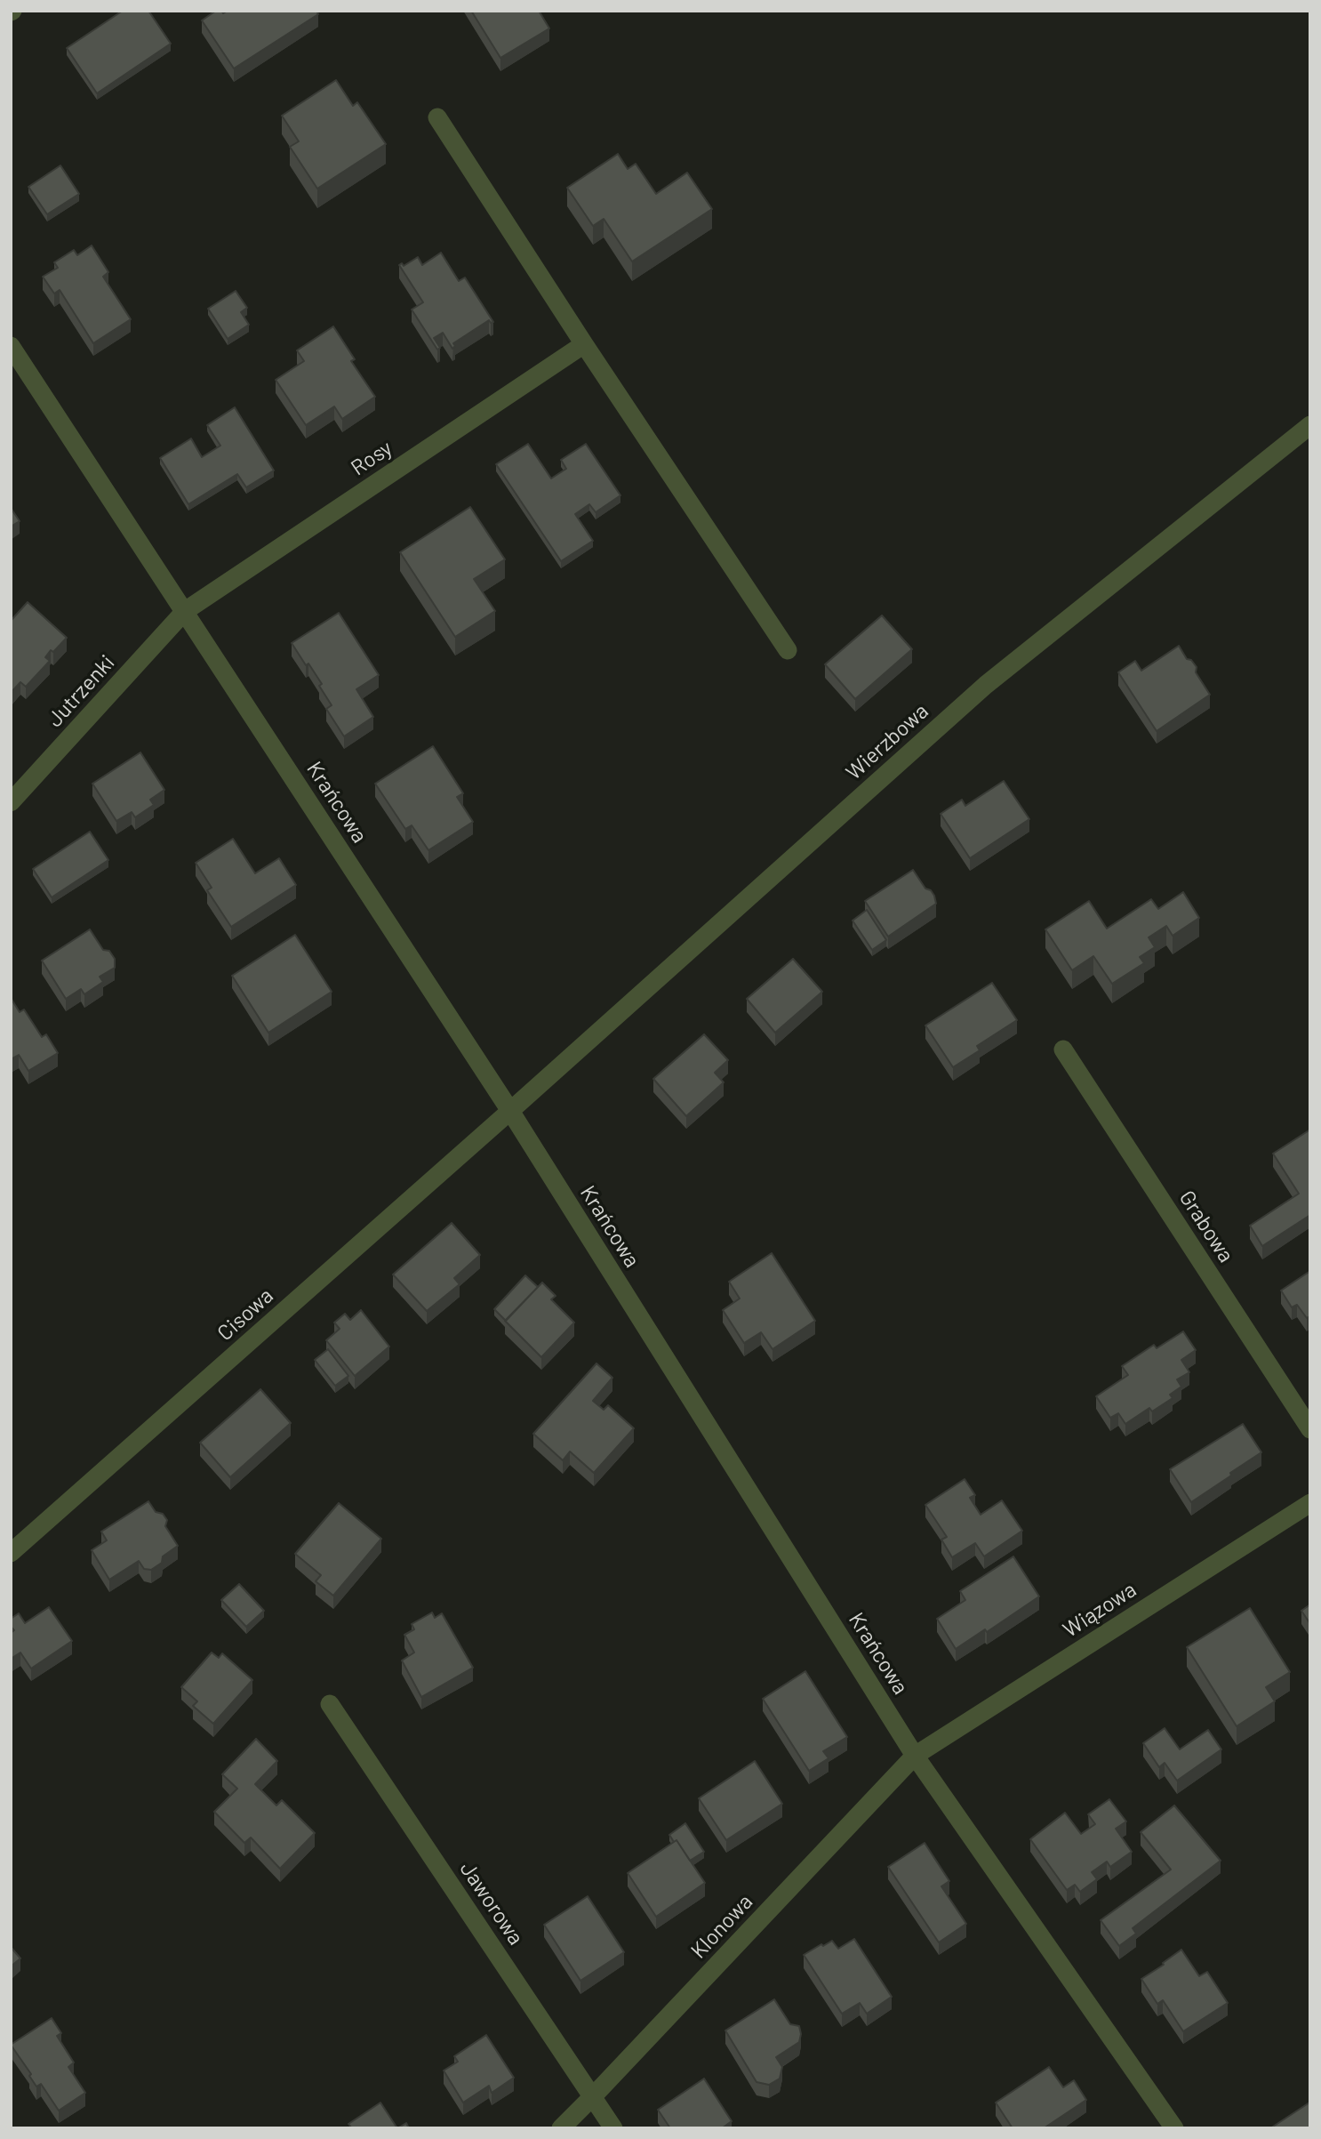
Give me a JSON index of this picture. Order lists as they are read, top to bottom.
{
  "streets": {
    "street": [
      "Rosy",
      "Jutrzenki",
      "Wierzbowa",
      "Krańcowa",
      "Grabowa",
      "Cisowa",
      "Wiązowa",
      "Jaworowa",
      "Klonowa"
    ]
  },
  "crossings": [
    ["Rosy", "Jutrzenki"],
    ["Rosy", "Krańcowa"],
    ["Jutrzenki", "Krańcowa"],
    ["Wierzbowa", "Krańcowa"],
    ["Wierzbowa", "Cisowa"],
    ["Krańcowa", "Cisowa"],
    ["Krańcowa", "Wiązowa"],
    ["Krańcowa", "Klonowa"],
    ["Wiązowa", "Klonowa"],
    ["Jaworowa", "Klonowa"]
  ]
}
